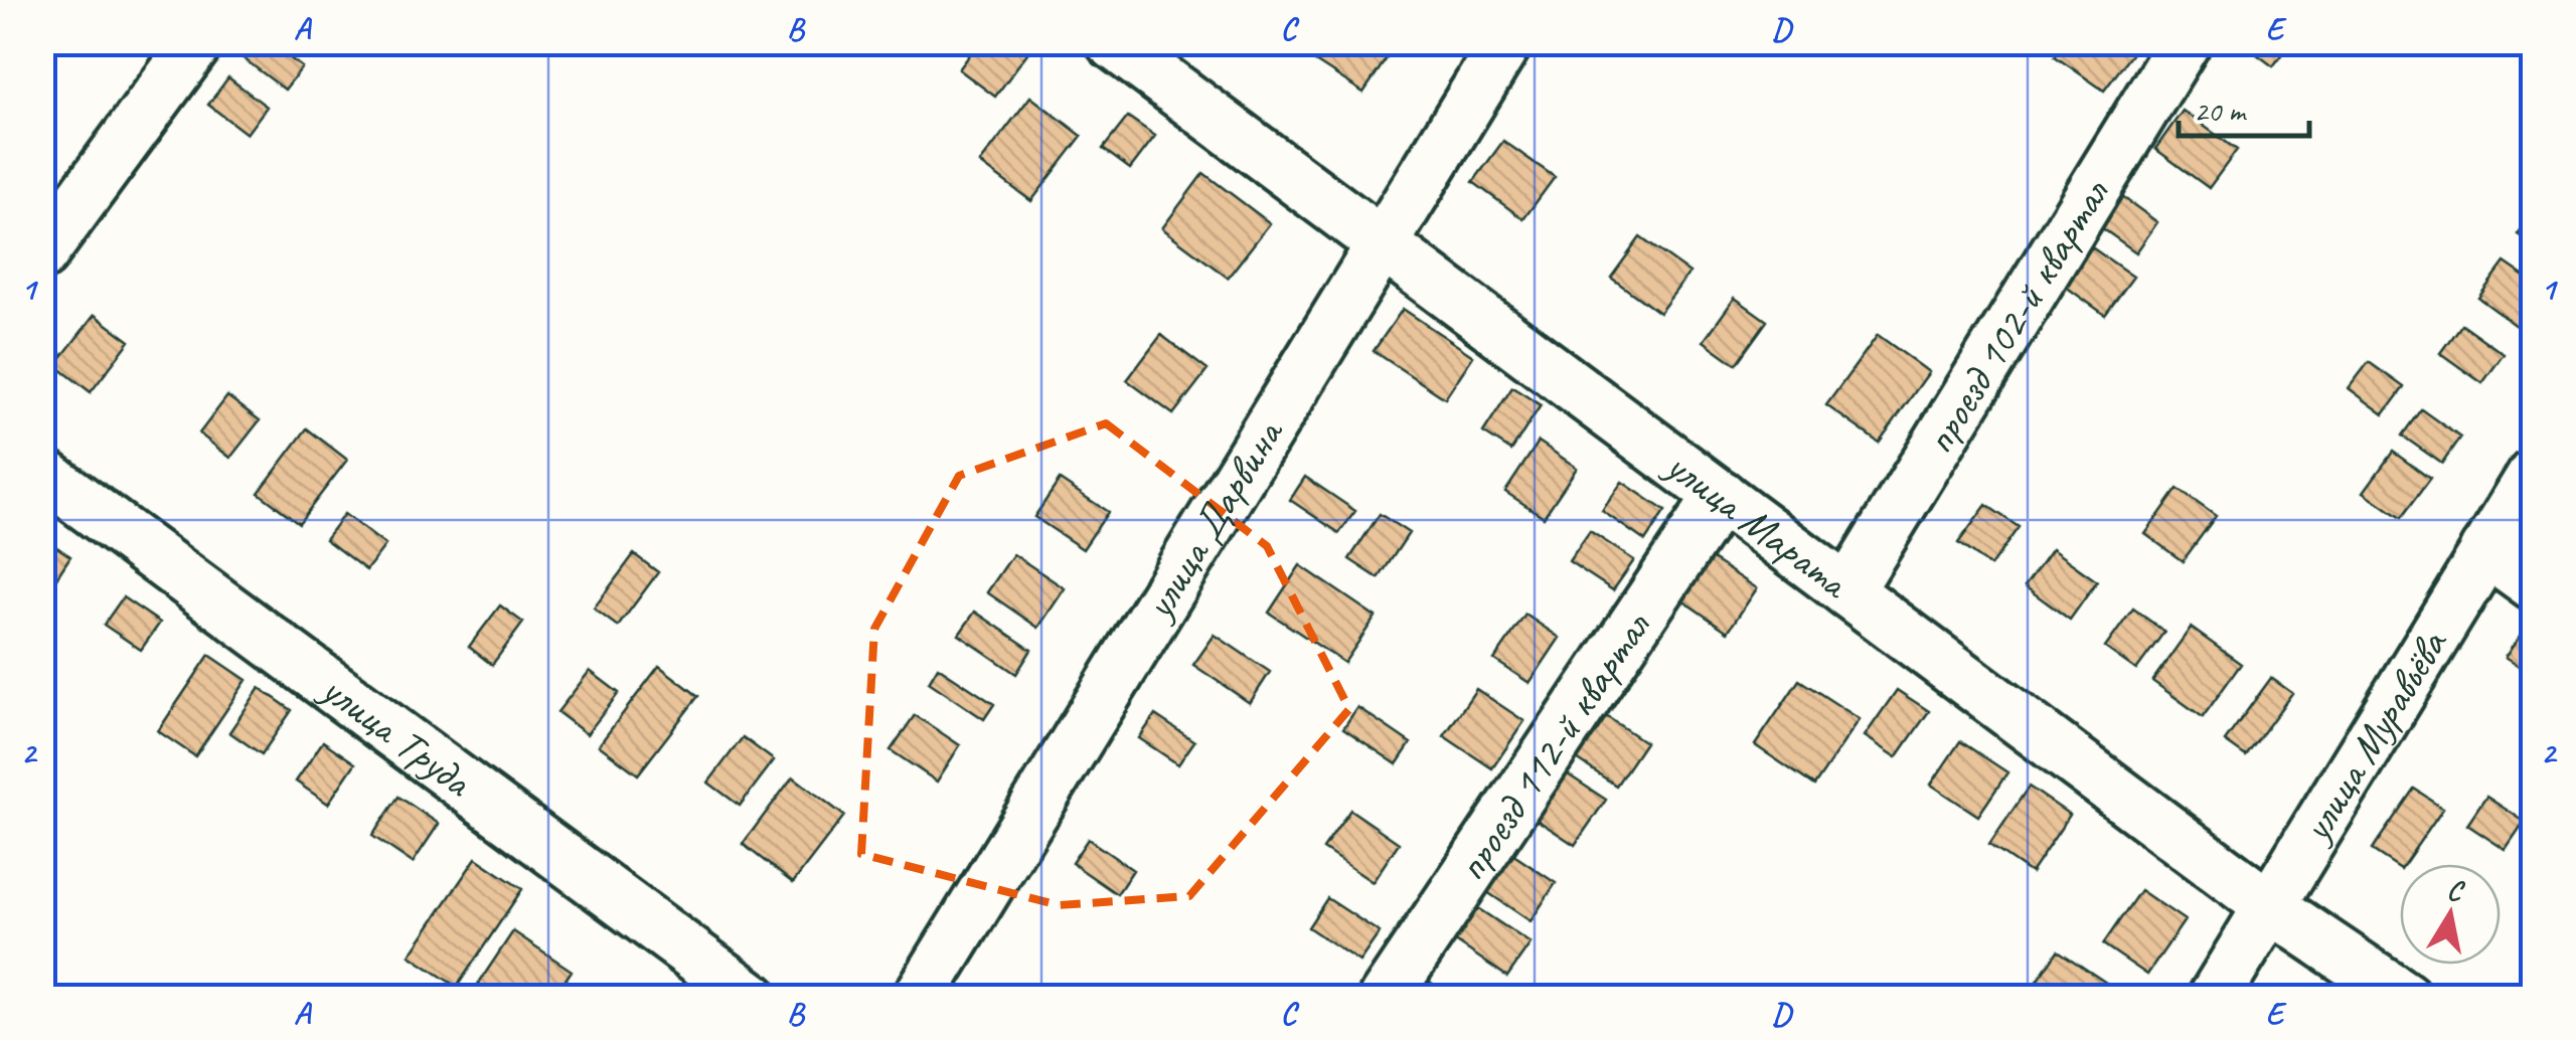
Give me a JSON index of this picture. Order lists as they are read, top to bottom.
{
  "streets": {
    "street": [
      "проезд 102-й квартал",
      "улица Дарвина",
      "улица Марата",
      "улица Труда",
      "улица Муравьёва",
      "проезд 112-й квартал"
    ]
  },
  "crossings": [
    ["проезд 102-й квартал", "улица Марата"],
    ["улица Дарвина", "улица Марата"],
    ["улица Марата", "улица Муравьёва"],
    ["улица Марата", "проезд 112-й квартал"]
  ],
  "scale_bar": "20 m",
  "north": "top",
  "grid": {
    "columns": [
      "A",
      "B",
      "C",
      "D",
      "E"
    ],
    "rows": ["1", "2"]
  }
}
